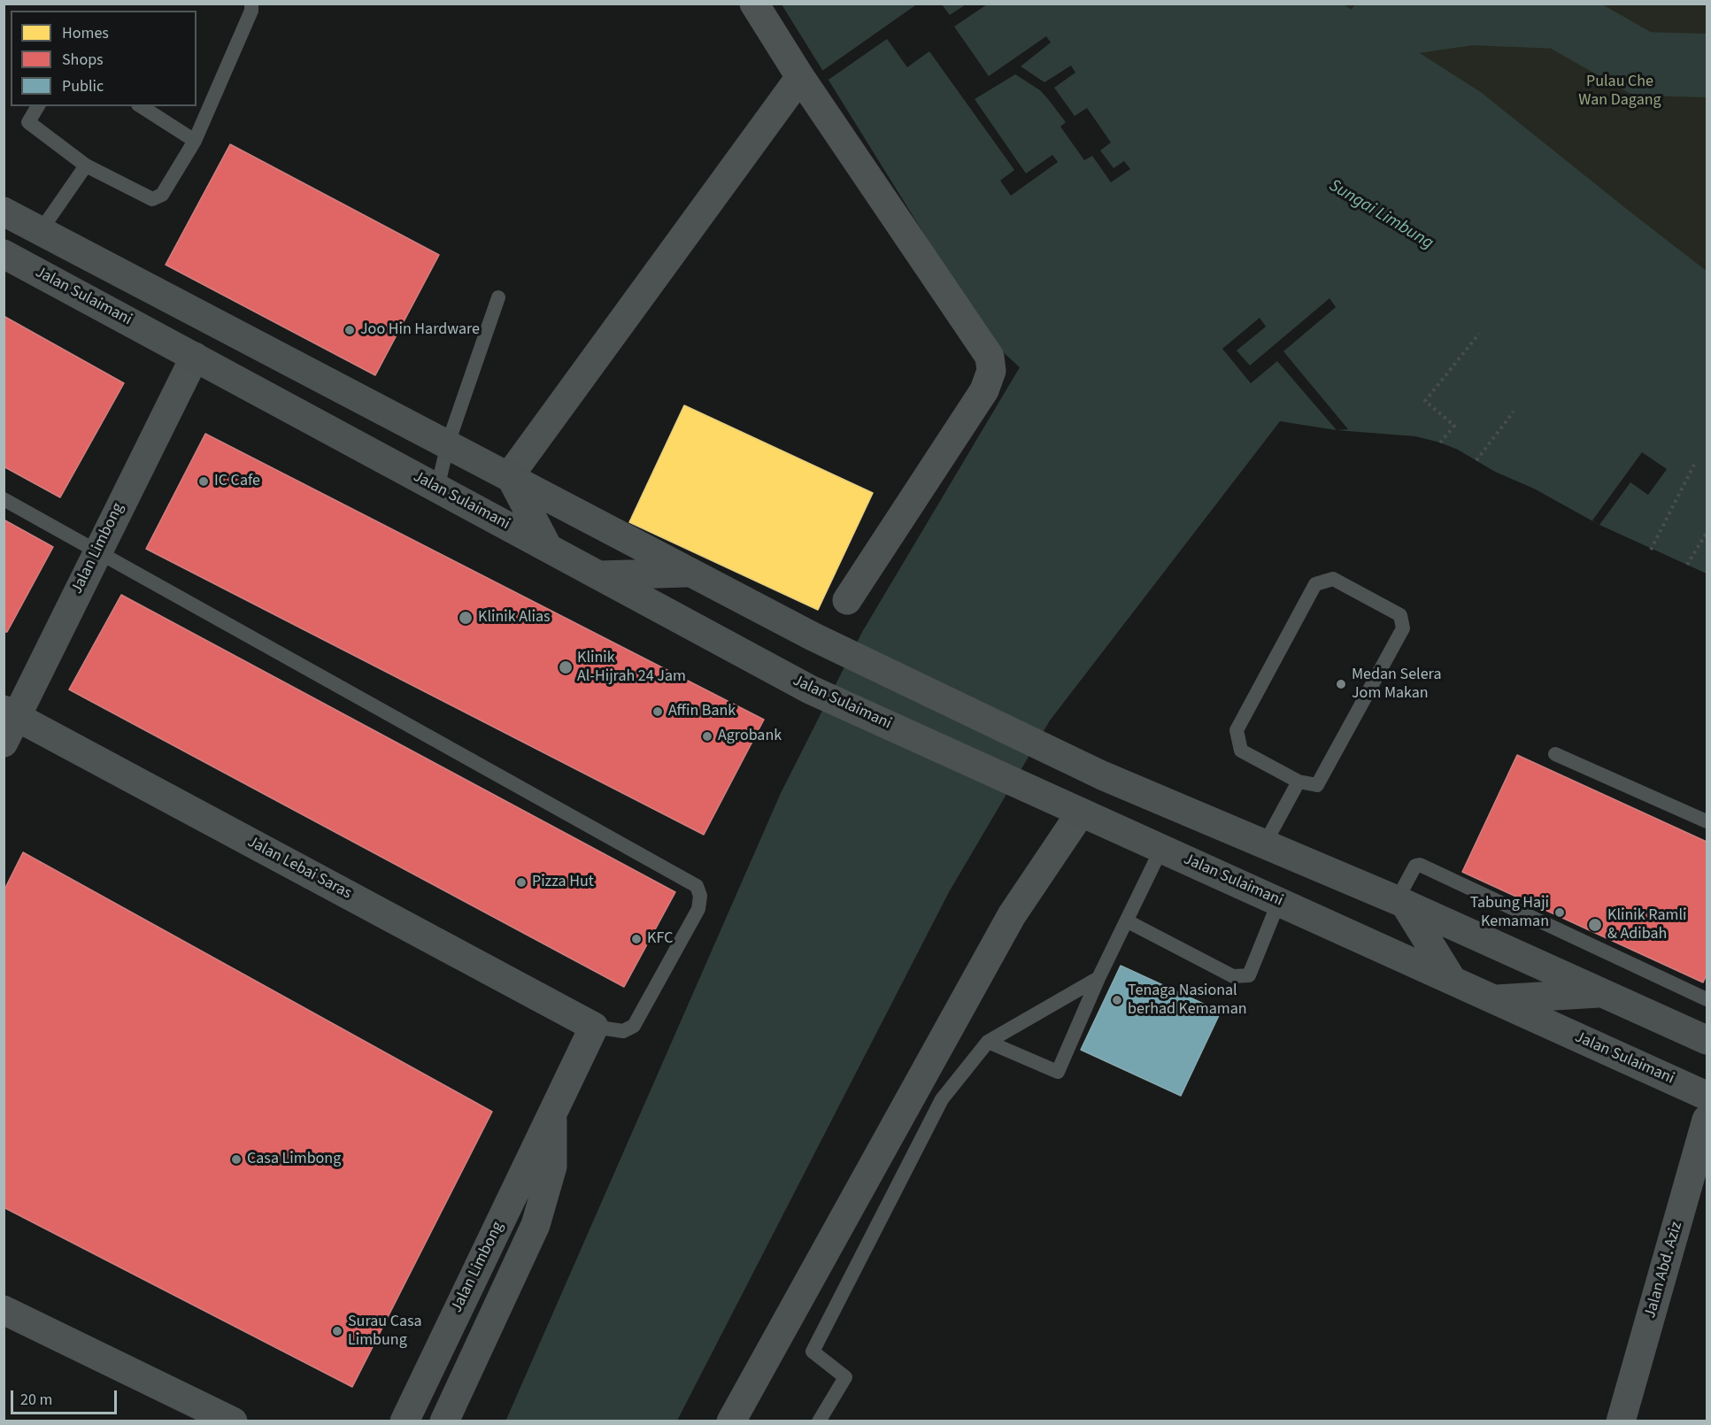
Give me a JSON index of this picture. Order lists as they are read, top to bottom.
{
  "streets": {
    "main road": ["Jalan Sulaimani"],
    "street": ["Jalan Limbong", "Jalan Lebai Saras", "Jalan Abd. Aziz"]
  },
  "crossings": [
    ["Jalan Sulaimani", "Jalan Limbong"],
    ["Jalan Limbong", "Jalan Lebai Saras"]
  ],
  "water": ["Sungai Limbung"],
  "parks": ["Pulau Che Wan Dagang"],
  "places": [
    "Joo Hin Hardware",
    "IC Cafe",
    "Klinik Alias",
    "Klinik Al-Hijrah 24 Jam",
    "Medan Selera Jom Makan",
    "Affin Bank",
    "Agrobank",
    "Pizza Hut",
    "Tabung Haji Kemaman",
    "Klinik Ramli & Adibah",
    "KFC",
    "Tenaga Nasional berhad Kemaman",
    "Casa Limbong",
    "Surau Casa Limbung"
  ],
  "legend": ["Homes", "Shops", "Public"],
  "scale_bar": "20 m"
}
